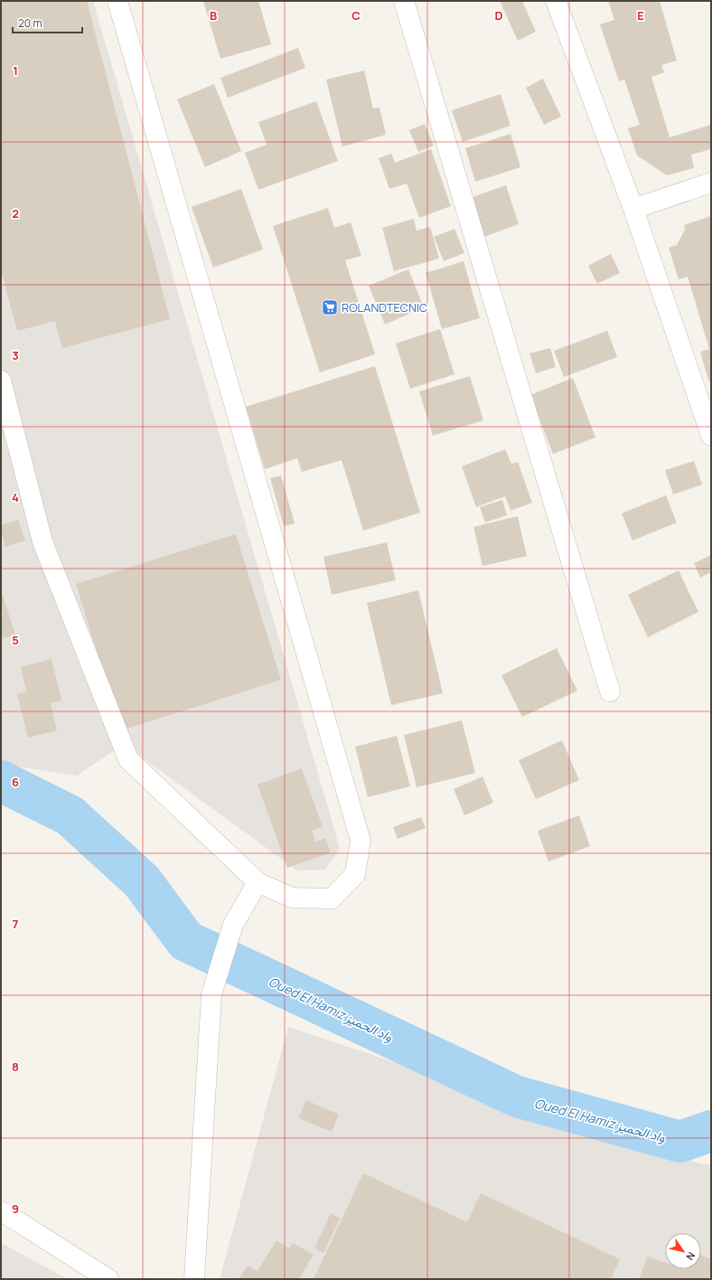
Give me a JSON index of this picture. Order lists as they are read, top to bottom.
{
  "water": ["Oued El Hamiz واد الحميز"],
  "places": {
    "supermarket": ["ROLANDTECNIC"]
  },
  "scale_bar": "20 m",
  "north": "bottom right",
  "grid": {
    "columns": [
      "B",
      "C",
      "D",
      "E"
    ],
    "rows": [
      "1",
      "2",
      "3",
      "4",
      "5",
      "6",
      "7",
      "8",
      "9"
    ]
  }
}
